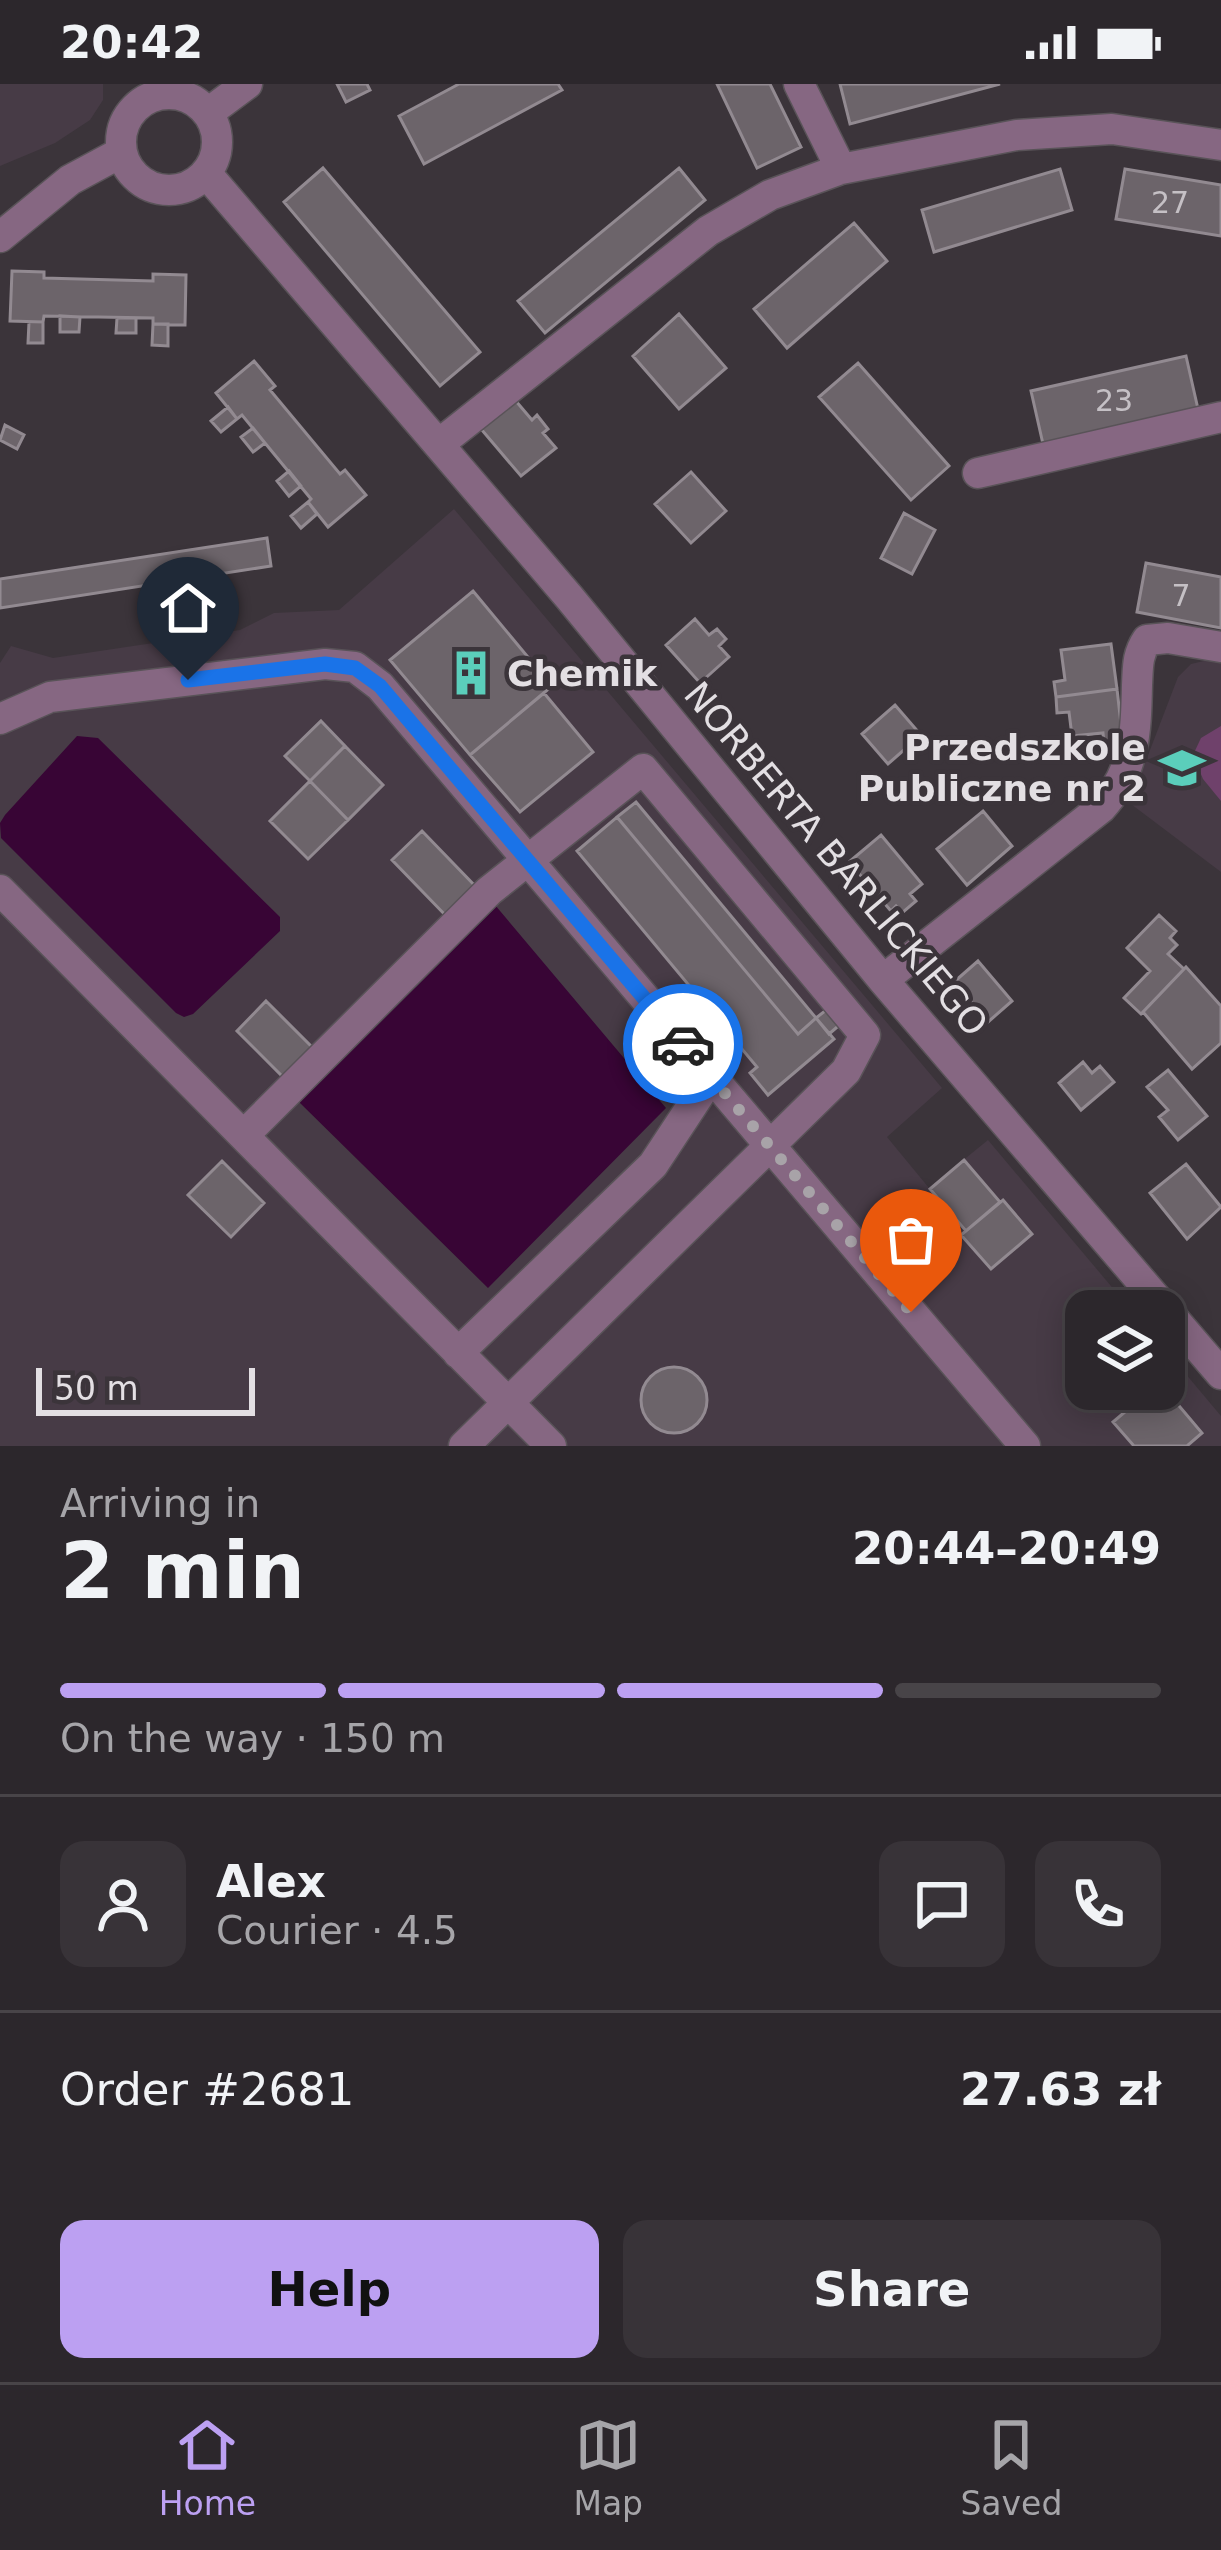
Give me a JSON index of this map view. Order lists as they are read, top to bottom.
{
  "streets": {
    "street": ["NORBERTA BARLICKIEGO"]
  },
  "places": {
    "building": ["Chemik"],
    "school or university": ["Przedszkole Publiczne nr 2"]
  },
  "house_numbers": ["27", "23", "7"],
  "scale_bar": "50 m",
  "page": {
    "status": "20:42",
    "scale": "50 m",
    "heading": ["2 min", "Arriving in", "20:44–20:49"],
    "panel": [
      "Alex",
      "Courier · 4.5",
      "Order #2681",
      "27.63 zł"
    ],
    "bar": "On the way · 150 m",
    "buttons": ["Help", "Share"],
    "tabs": ["Home", "Map", "Saved"]
  }
}
